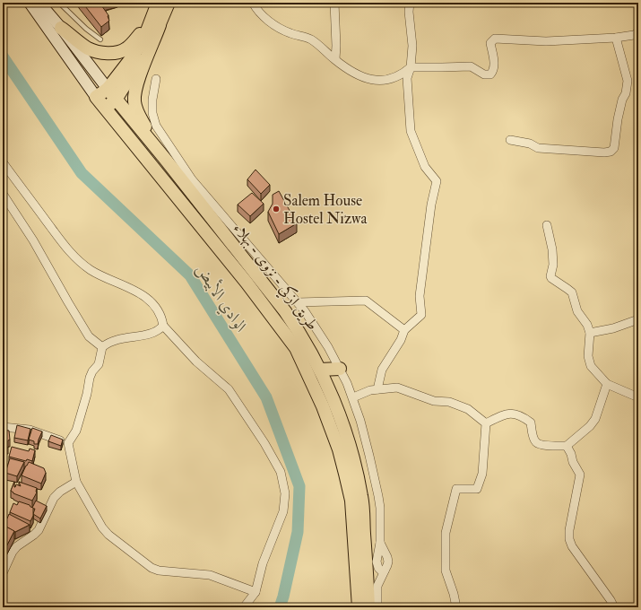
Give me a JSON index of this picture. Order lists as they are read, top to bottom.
{
  "streets": {
    "main road": ["طريق ازكي - نزوى - بهلاء"]
  },
  "water": ["الوادي الأبيض"],
  "places": ["Salem House Hostel Nizwa"]
}
